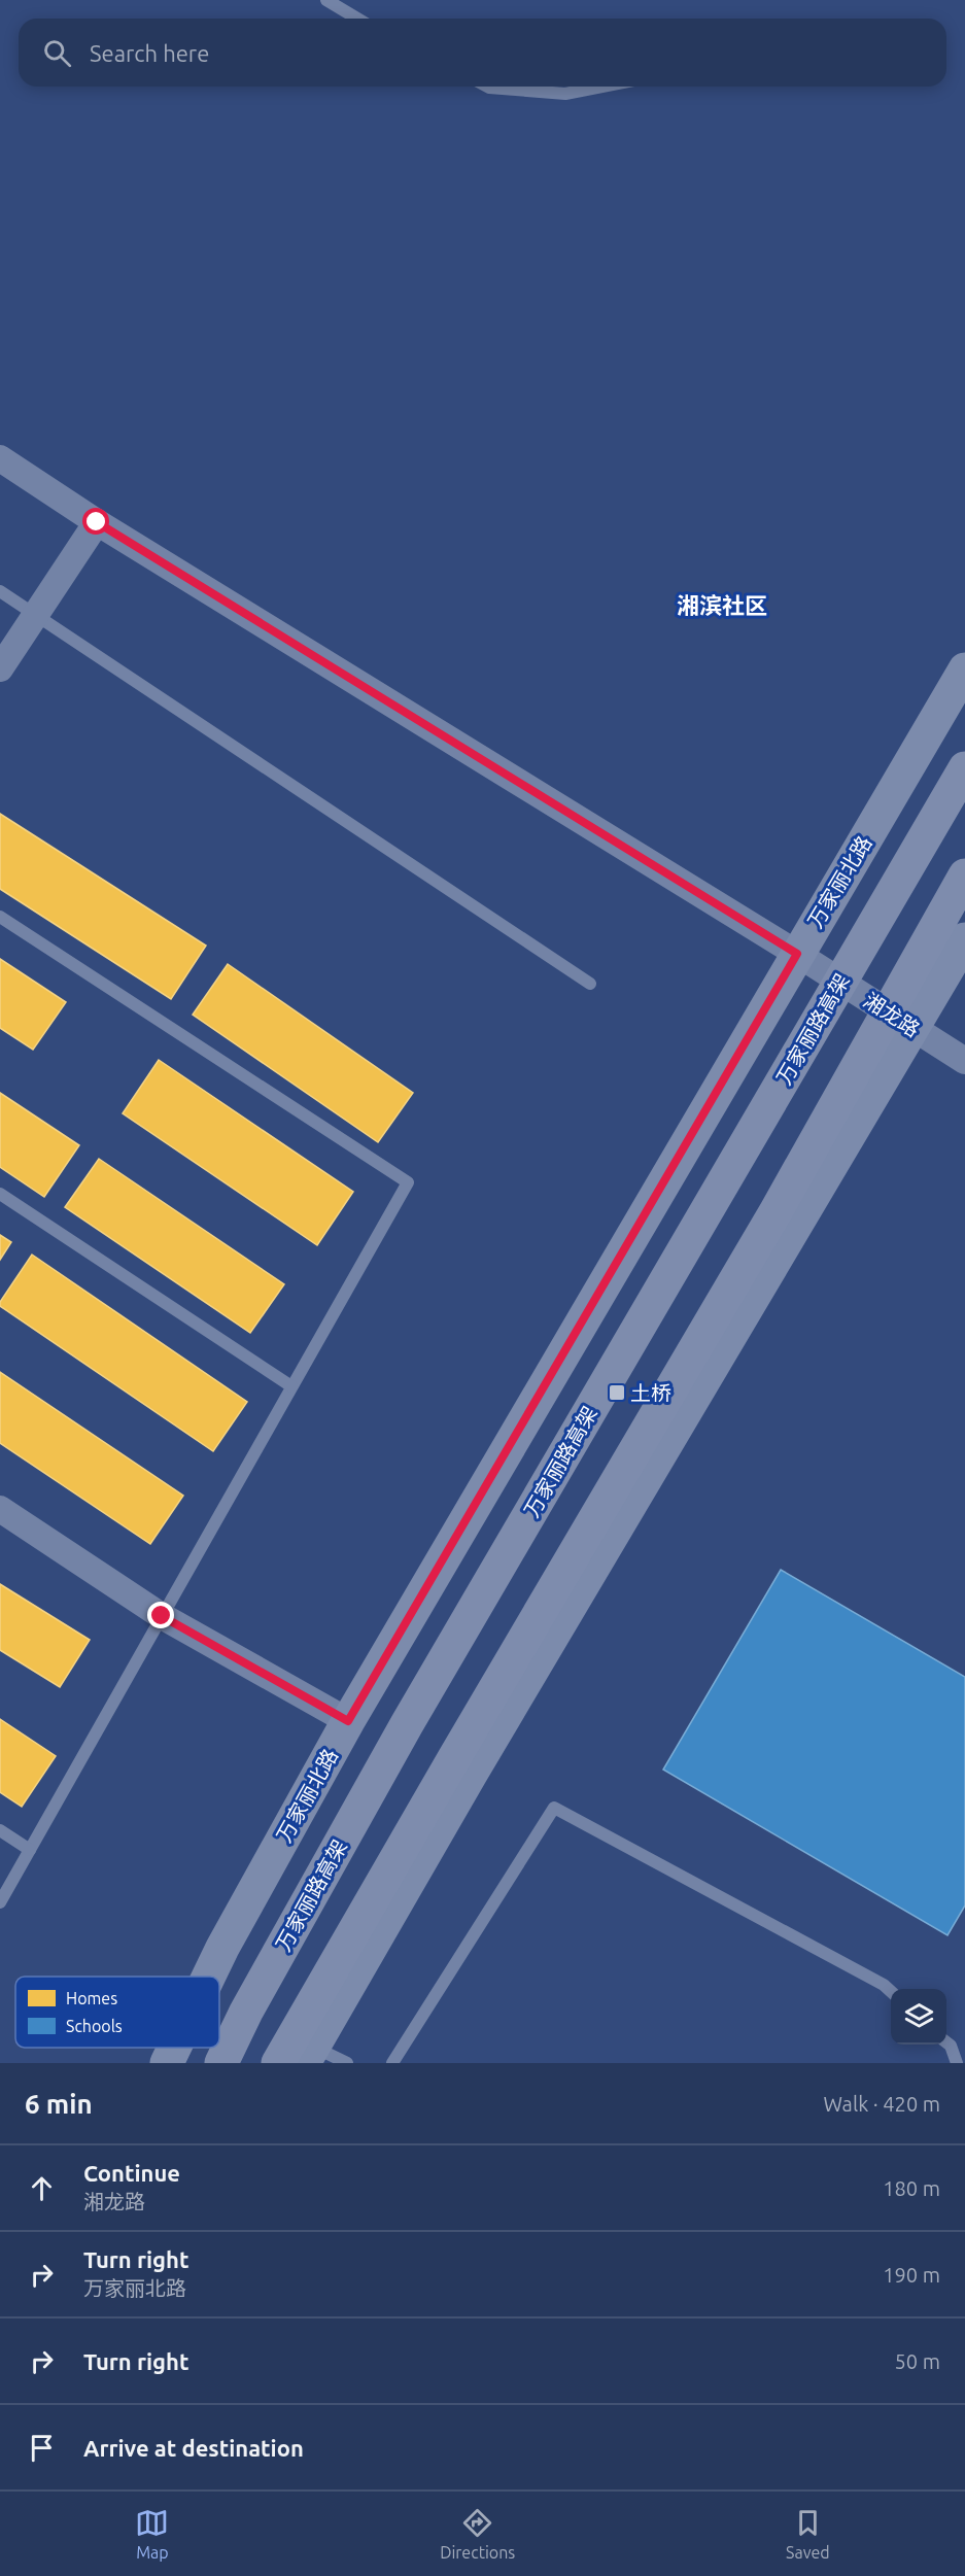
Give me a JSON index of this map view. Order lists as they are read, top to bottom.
{
  "streets": {
    "highway": ["万家丽路高架"],
    "main road": ["万家丽北路"],
    "street": ["湘龙路"]
  },
  "crossings": [
    ["万家丽北路", "湘龙路"]
  ],
  "districts": ["湘滨社区"],
  "places": {
    "transit": ["土桥"]
  },
  "legend": ["Homes", "Schools"],
  "page": {
    "search": "Search here",
    "heading": ["6 min", "Walk · 420 m"],
    "list": [
      ["Continue", "湘龙路", "180 m"],
      ["Turn right", "万家丽北路", "190 m"],
      ["Turn right", "50 m"],
      "Arrive at destination"
    ],
    "nav": ["Map", "Directions", "Saved"]
  }
}
